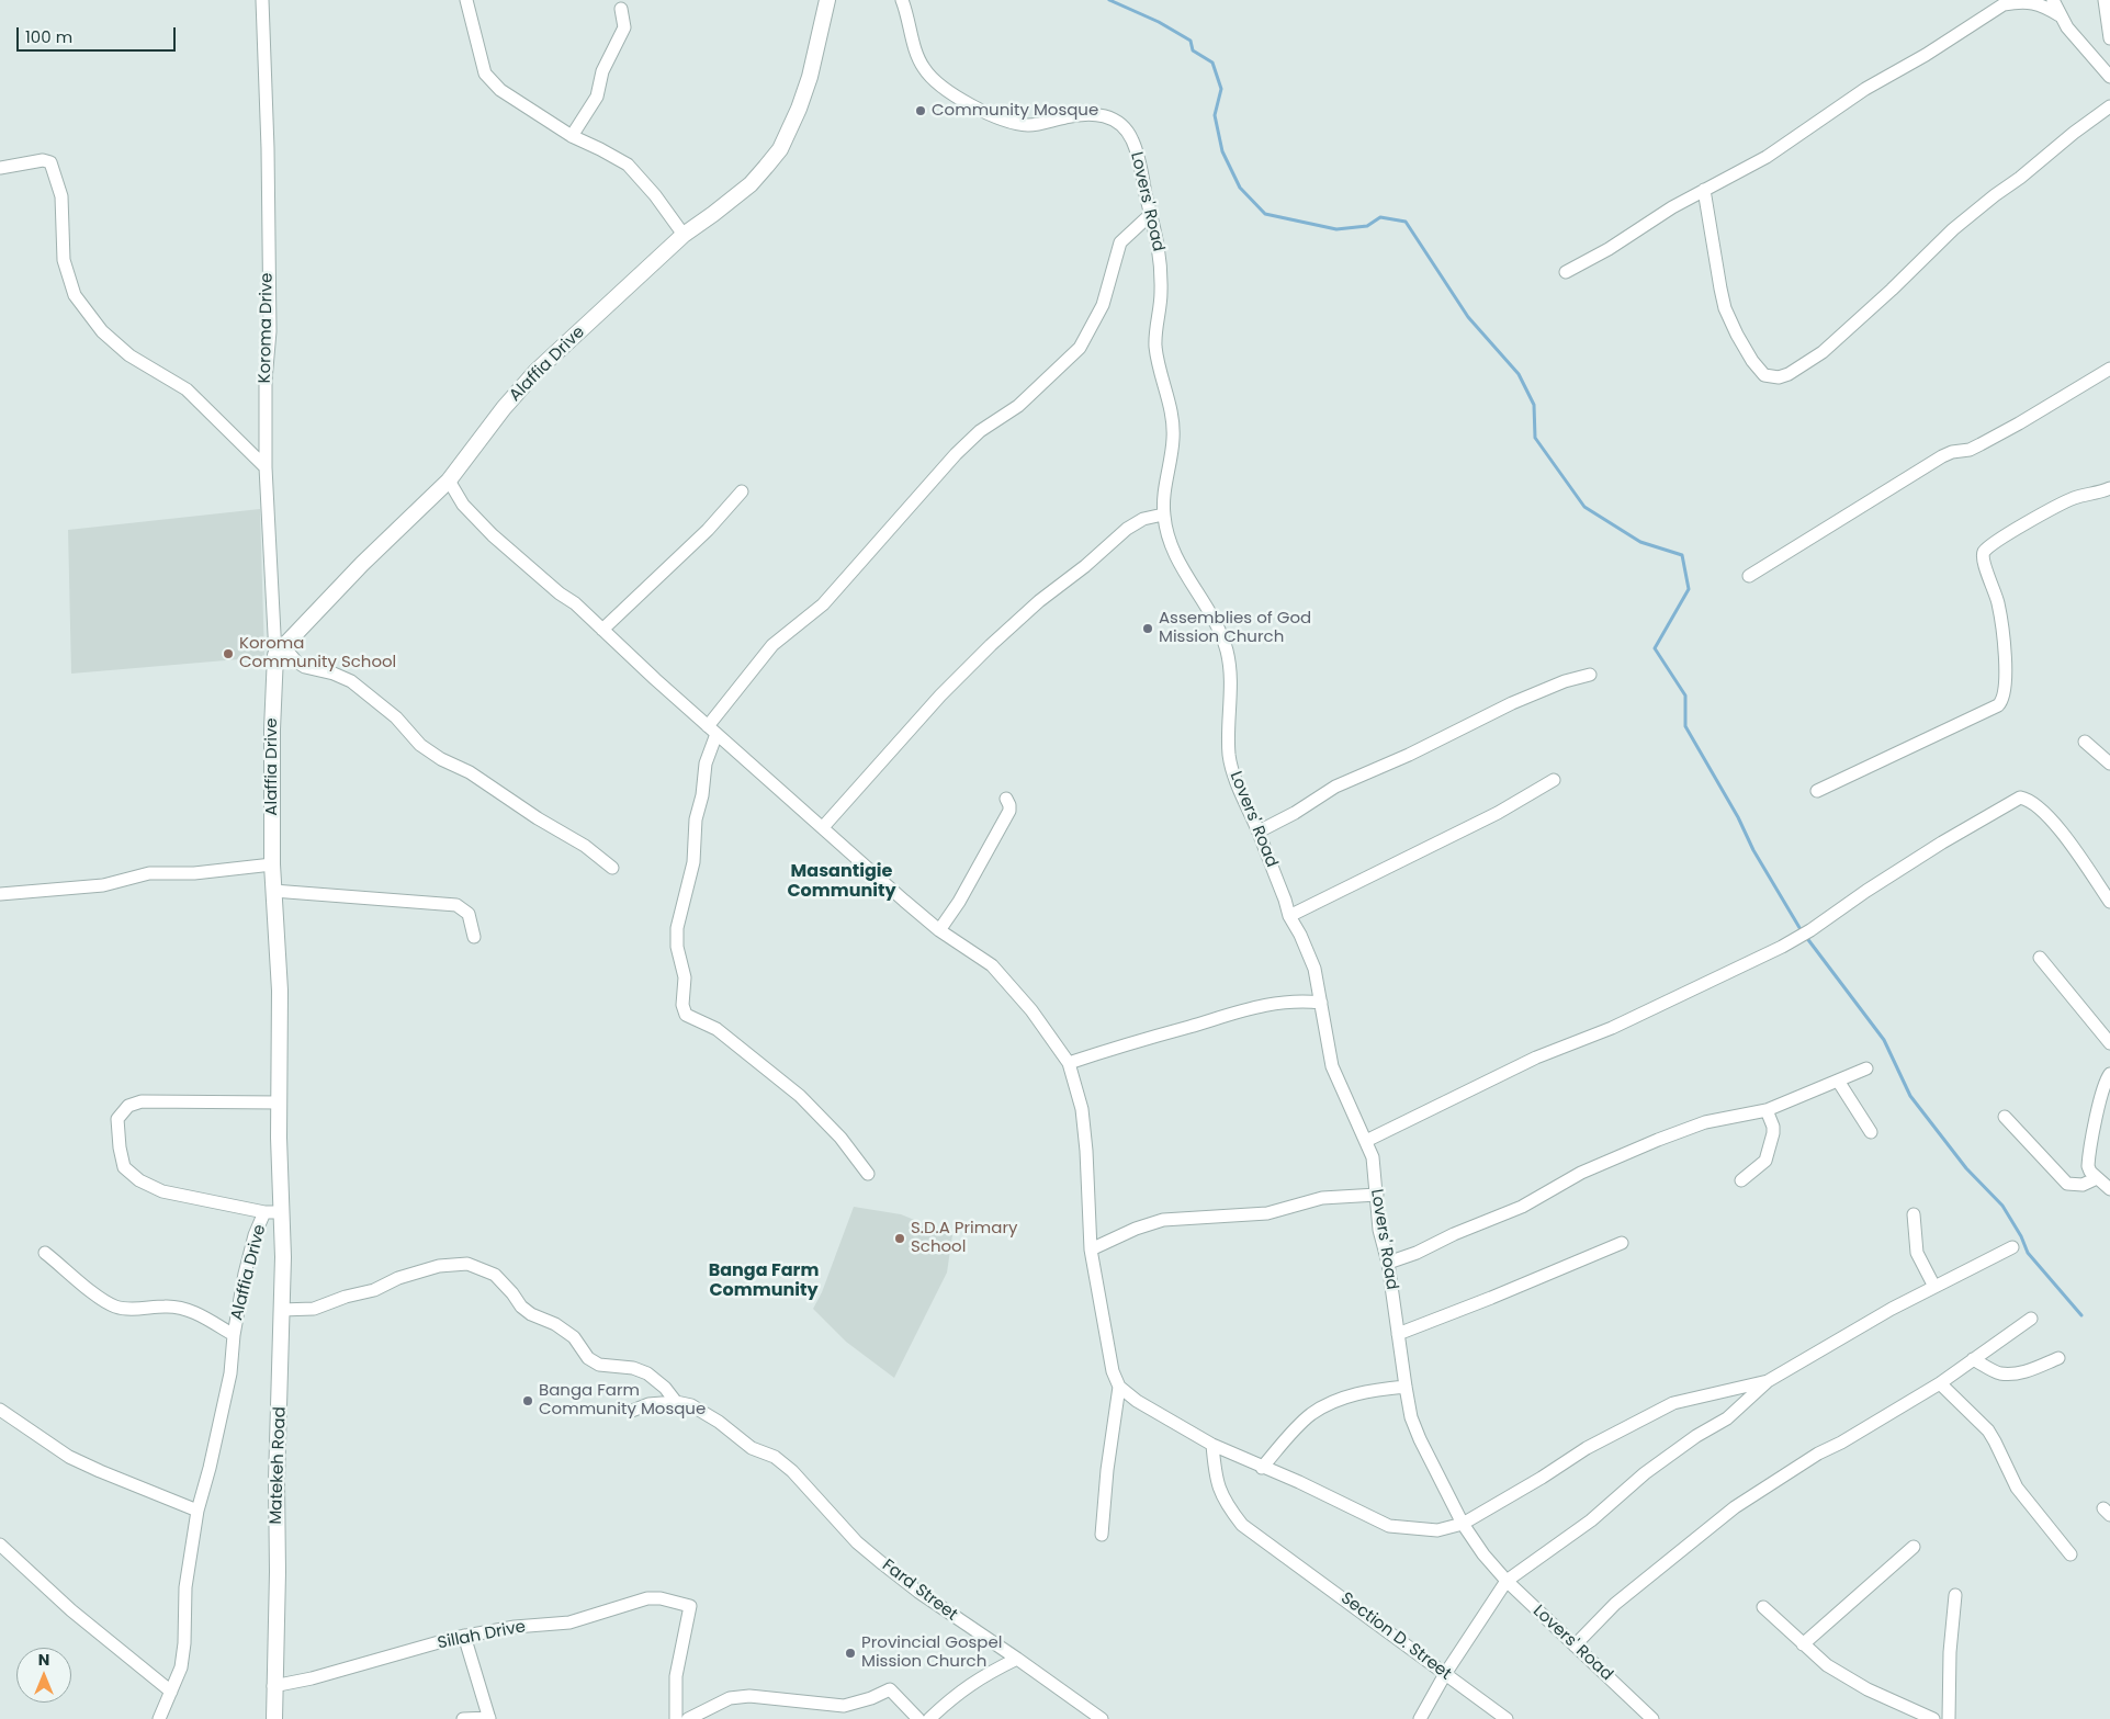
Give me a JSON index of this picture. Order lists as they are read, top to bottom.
{
  "streets": {
    "street": [
      "Lovers' Road",
      "Koroma Drive",
      "Alaffia Drive",
      "Matekeh Road",
      "Fard Street",
      "Sillah Drive",
      "Section D. Street"
    ]
  },
  "crossings": [
    ["Koroma Drive", "Alaffia Drive"],
    ["Alaffia Drive", "Matekeh Road"],
    ["Matekeh Road", "Sillah Drive"]
  ],
  "districts": ["Masantigie Community", "Banga Farm Community"],
  "places": [
    "Community Mosque",
    "Assemblies of God Mission Church",
    "Koroma Community School",
    "S.D.A Primary School",
    "Banga Farm Community Mosque",
    "Provincial Gospel Mission Church"
  ],
  "scale_bar": "100 m",
  "north": "top"
}
